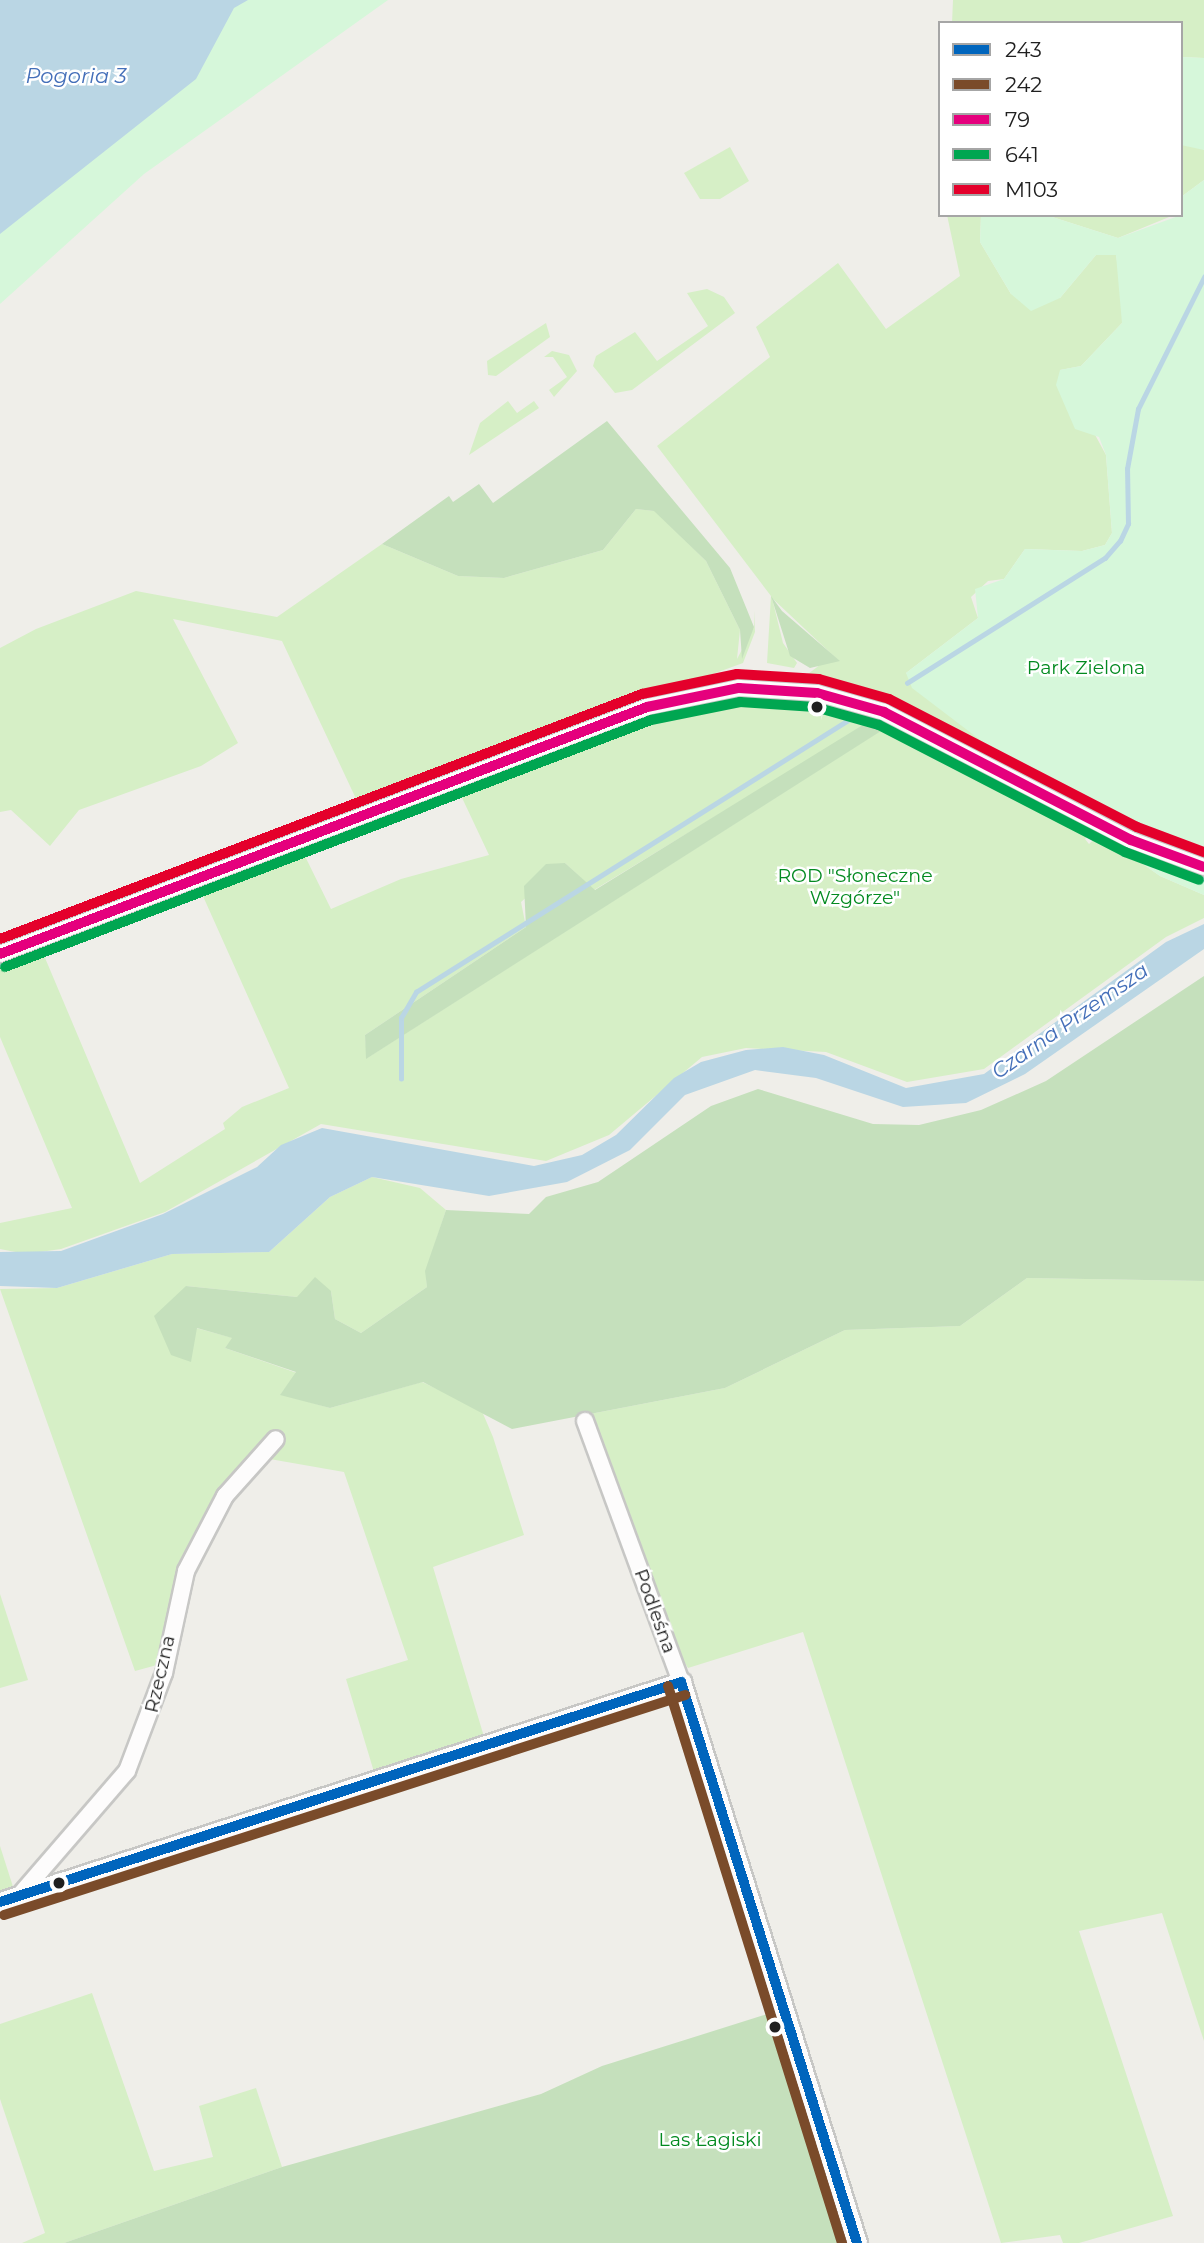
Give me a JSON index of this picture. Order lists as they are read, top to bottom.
{
  "streets": {
    "street": ["Podleśna", "Rzeczna"]
  },
  "water": ["Pogoria 3", "Czarna Przemsza"],
  "parks": ["Park Zielona", "ROD \"Słoneczne Wzgórze\"", "Las Łagiski"],
  "lines": [
    "transit line M103",
    "transit line 79",
    "transit line 641",
    "transit line 243",
    "transit line 242"
  ],
  "legend": [
    "243",
    "242",
    "79",
    "641",
    "M103"
  ]
}
